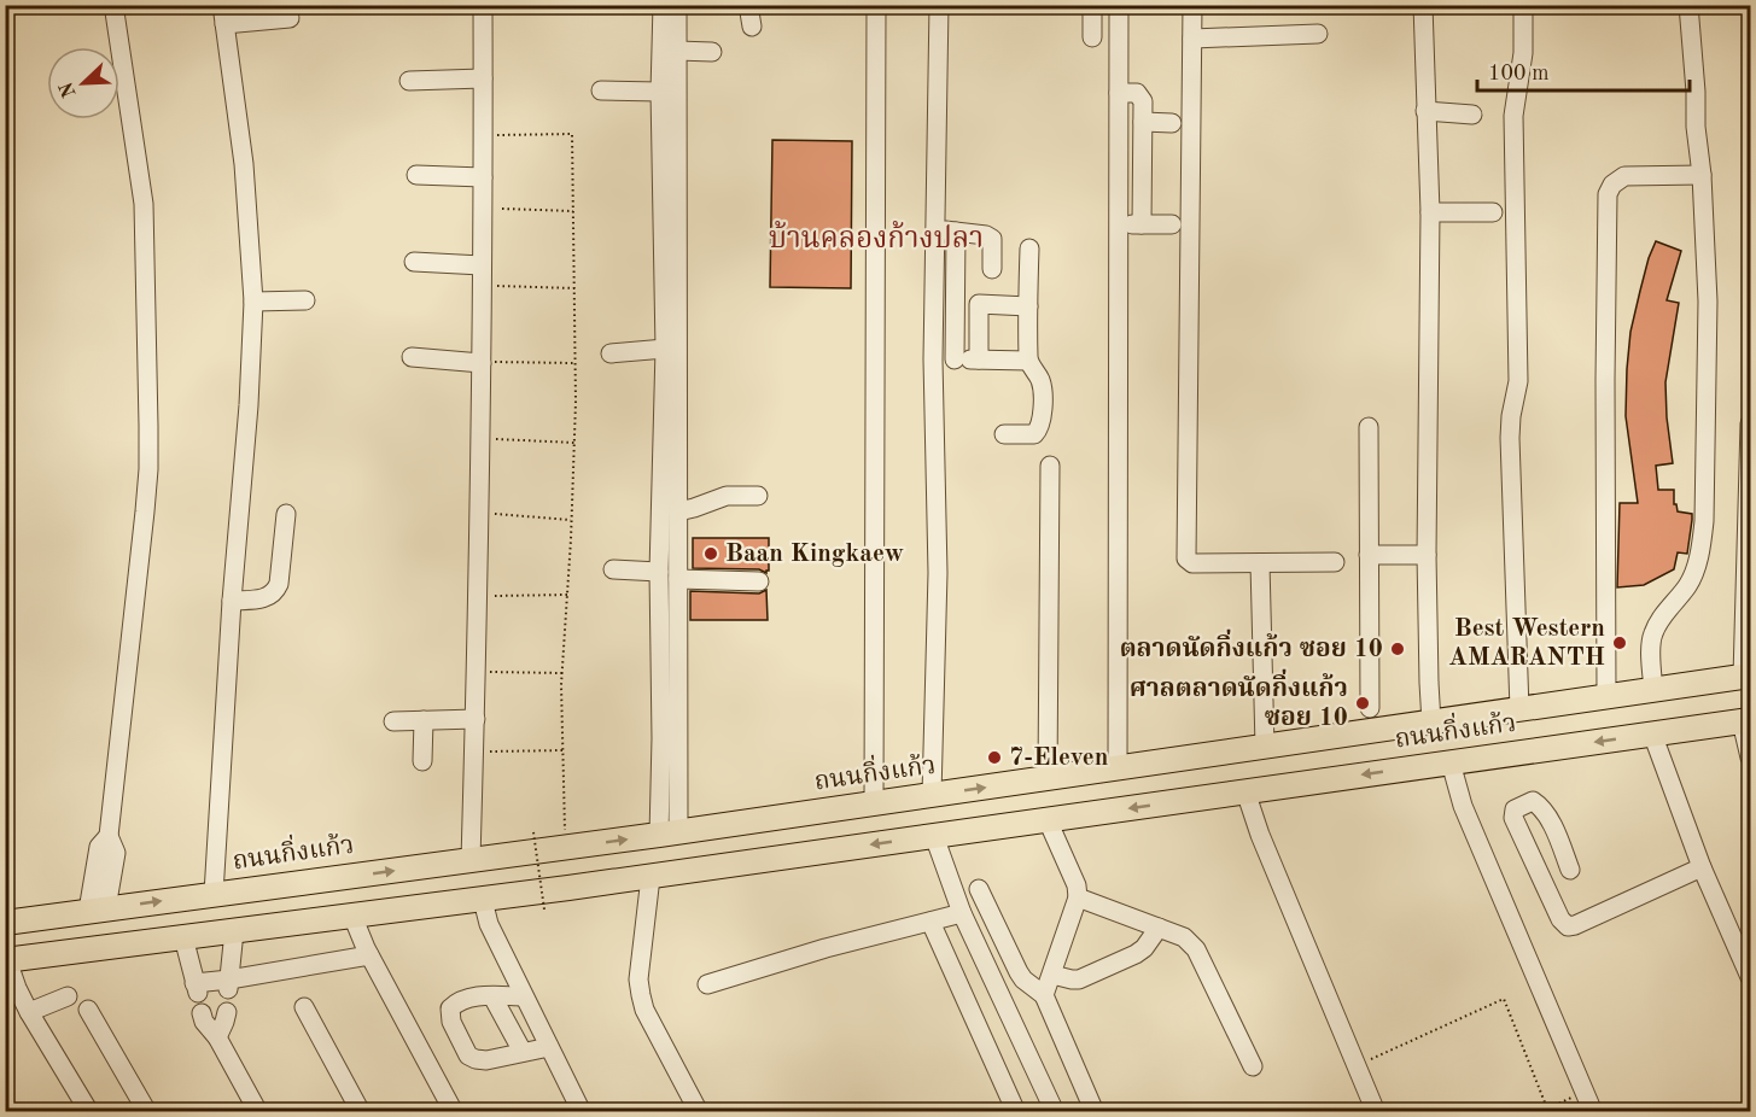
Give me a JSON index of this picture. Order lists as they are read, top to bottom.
{
  "streets": {
    "main road": ["ถนนกิ่งแก้ว"]
  },
  "districts": ["บ้านคลองก้างปลา"],
  "places": [
    "Baan Kingkaew",
    "Best Western AMARANTH",
    "ตลาดนัดกิ่งแก้ว ซอย 10",
    "ศาลตลาดนัดกิ่งแก้ว ซอย 10",
    "7-Eleven"
  ],
  "scale_bar": "100 m",
  "north": "bottom left"
}
